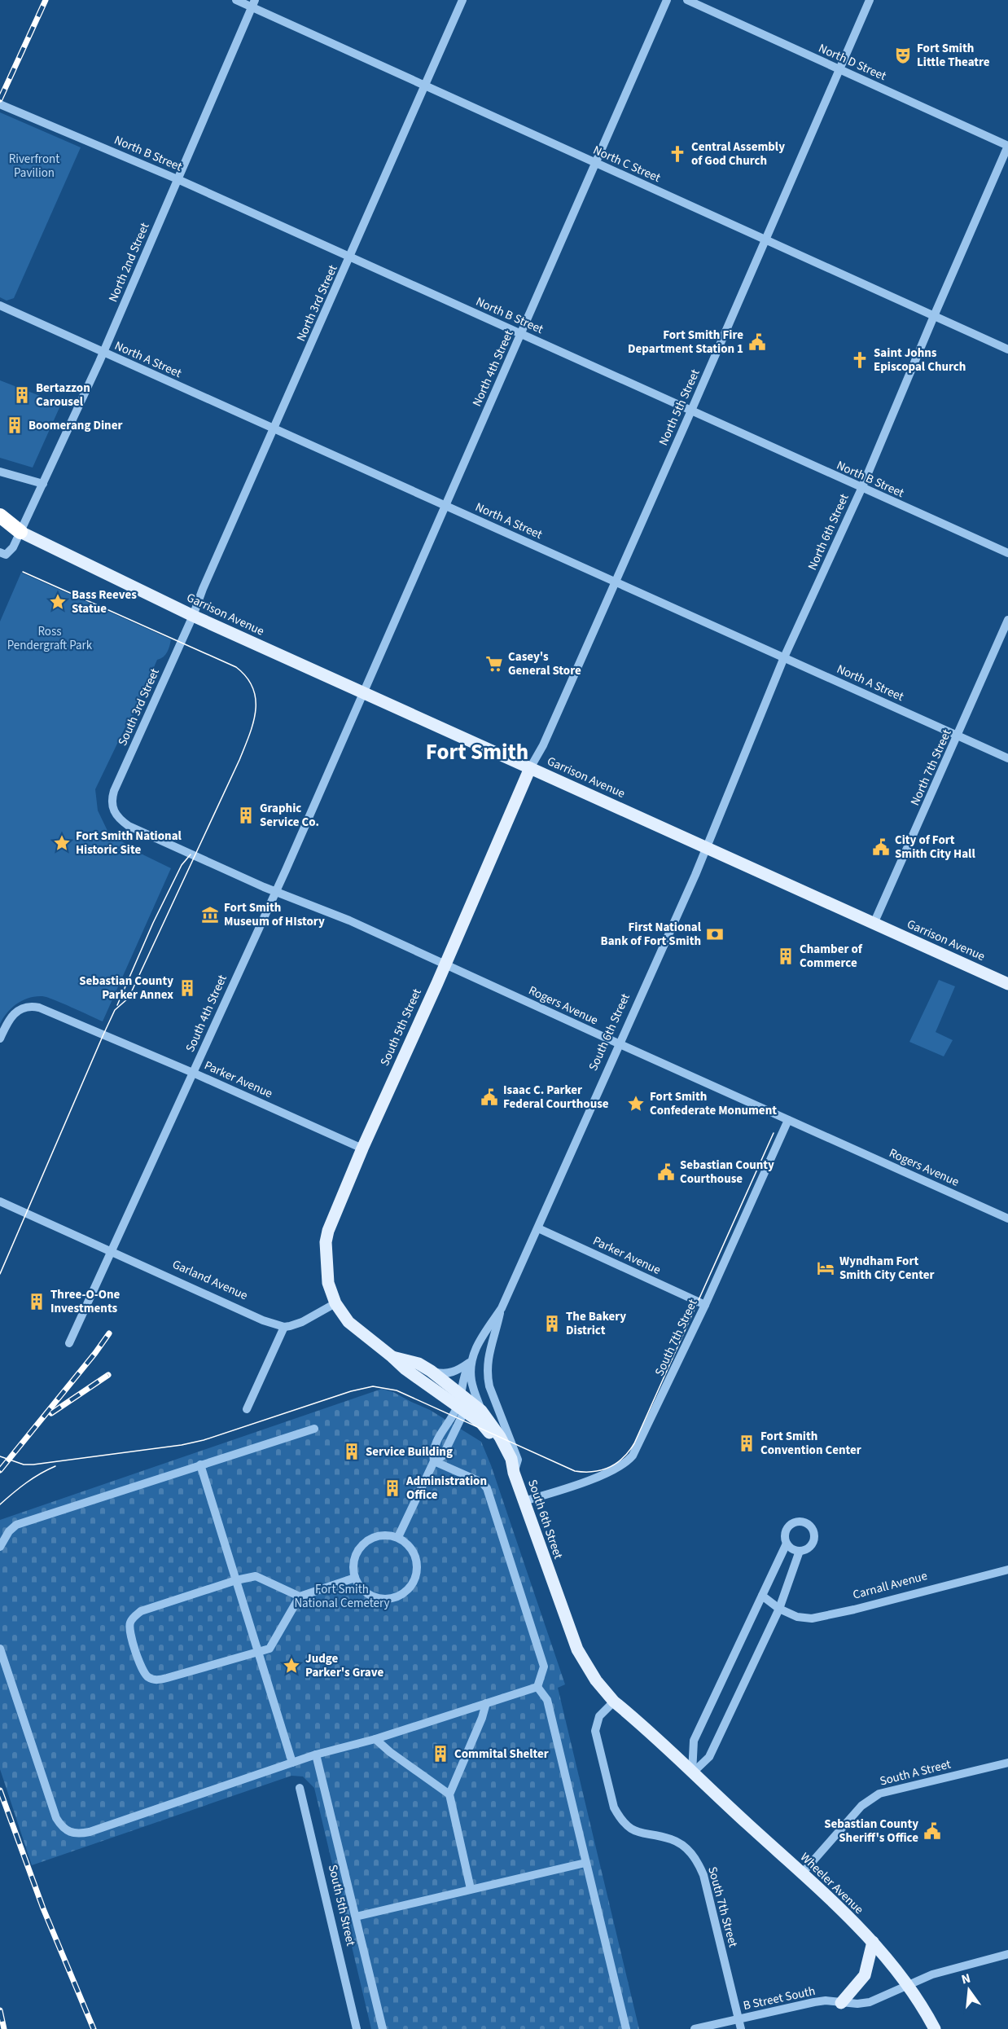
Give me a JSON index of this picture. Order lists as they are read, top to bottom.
{
  "streets": {
    "highway": ["Garrison Avenue"],
    "main road": ["South 5th Street", "South 6th Street", "Wheeler Avenue"],
    "street": [
      "North D Street",
      "North B Street",
      "North C Street",
      "North 2nd Street",
      "North 3rd Street",
      "North A Street",
      "North 4th Street",
      "North 5th Street",
      "North 6th Street",
      "South 3rd Street",
      "North 7th Street",
      "Rogers Avenue",
      "South 4th Street",
      "Parker Avenue",
      "Garland Avenue",
      "South 7th Street",
      "Carnall Avenue",
      "South A Street",
      "B Street South"
    ]
  },
  "crossings": [
    ["North D Street", "North 5th Street"],
    ["North D Street", "North 6th Street"],
    ["North B Street", "North 2nd Street"],
    ["North B Street", "North 3rd Street"],
    ["North B Street", "North 4th Street"],
    ["North B Street", "North 5th Street"],
    ["North B Street", "North 6th Street"],
    ["North C Street", "North 2nd Street"],
    ["North C Street", "North 3rd Street"],
    ["North C Street", "North 4th Street"],
    ["North C Street", "North 5th Street"],
    ["North C Street", "North 6th Street"],
    ["North 2nd Street", "North A Street"],
    ["North 2nd Street", "Garrison Avenue"],
    ["North 3rd Street", "North A Street"],
    ["North 3rd Street", "Garrison Avenue"],
    ["North 3rd Street", "South 3rd Street"],
    ["North A Street", "North 4th Street"],
    ["North A Street", "North 5th Street"],
    ["North A Street", "North 6th Street"],
    ["North A Street", "North 7th Street"],
    ["North 4th Street", "Garrison Avenue"],
    ["North 4th Street", "South 4th Street"],
    ["North 5th Street", "Garrison Avenue"],
    ["North 5th Street", "South 5th Street"],
    ["North 6th Street", "Garrison Avenue"],
    ["North 6th Street", "South 6th Street"],
    ["Garrison Avenue", "South 3rd Street"],
    ["Garrison Avenue", "North 7th Street"],
    ["Garrison Avenue", "South 4th Street"],
    ["Garrison Avenue", "South 5th Street"],
    ["Garrison Avenue", "South 6th Street"],
    ["South 3rd Street", "Rogers Avenue"],
    ["Rogers Avenue", "South 4th Street"],
    ["Rogers Avenue", "South 5th Street"],
    ["Rogers Avenue", "South 6th Street"],
    ["Rogers Avenue", "South 7th Street"],
    ["South 4th Street", "Parker Avenue"],
    ["South 4th Street", "Garland Avenue"],
    ["South 5th Street", "Parker Avenue"],
    ["South 6th Street", "Parker Avenue"],
    ["South 6th Street", "South 7th Street"],
    ["Parker Avenue", "South 7th Street"],
    ["South 7th Street", "B Street South"],
    ["South A Street", "Wheeler Avenue"],
    ["Wheeler Avenue", "B Street South"]
  ],
  "districts": ["Fort Smith"],
  "parks": ["Riverfront Pavilion", "Ross Pendergraft Park", "Fort Smith National Cemetery"],
  "places": {
    "theatre": ["Fort Smith Little Theatre"],
    "church": ["Central Assembly of God Church", "Saint Johns Episcopal Church"],
    "public building": [
      "Fort Smith Fire Department Station 1",
      "City of Fort Smith City Hall",
      "Isaac C. Parker Federal Courthouse",
      "Sebastian County Courthouse",
      "Sebastian County Sheriff's Office"
    ],
    "building": [
      "Bertazzon Carousel",
      "Boomerang Diner",
      "Graphic Service Co.",
      "Chamber of Commerce",
      "Sebastian County Parker Annex",
      "Three-O-One Investments",
      "The Bakery District",
      "Fort Smith Convention Center",
      "Service Building",
      "Administration Office",
      "Commital Shelter"
    ],
    "place": [
      "Bass Reeves Statue",
      "Fort Smith National Historic Site",
      "Fort Smith Confederate Monument",
      "Judge Parker's Grave"
    ],
    "supermarket": ["Casey's General Store"],
    "museum": ["Fort Smith Museum of HIstory"],
    "bank": ["First National Bank of Fort Smith"],
    "hotel": ["Wyndham Fort Smith City Center"]
  },
  "north": "top"
}
